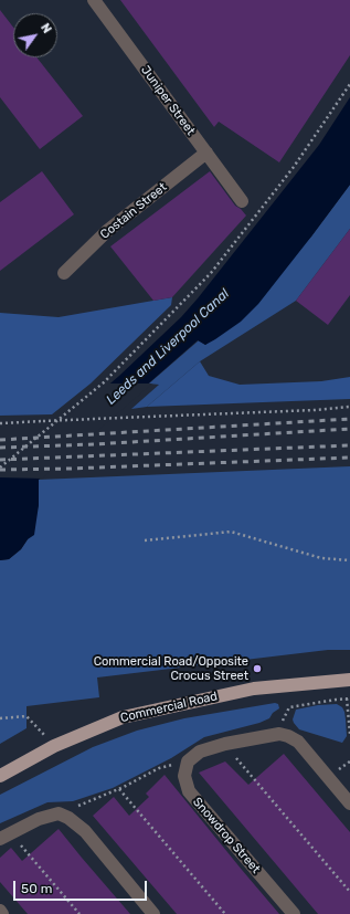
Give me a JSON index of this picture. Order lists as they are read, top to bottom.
{
  "streets": {
    "main road": ["Commercial Road"],
    "street": ["Juniper Street", "Costain Street", "Snowdrop Street"]
  },
  "crossings": [
    ["Juniper Street", "Costain Street"]
  ],
  "water": ["Leeds and Liverpool Canal"],
  "places": ["Commercial Road/Opposite Crocus Street"],
  "scale_bar": "50 m",
  "north": "top right"
}
